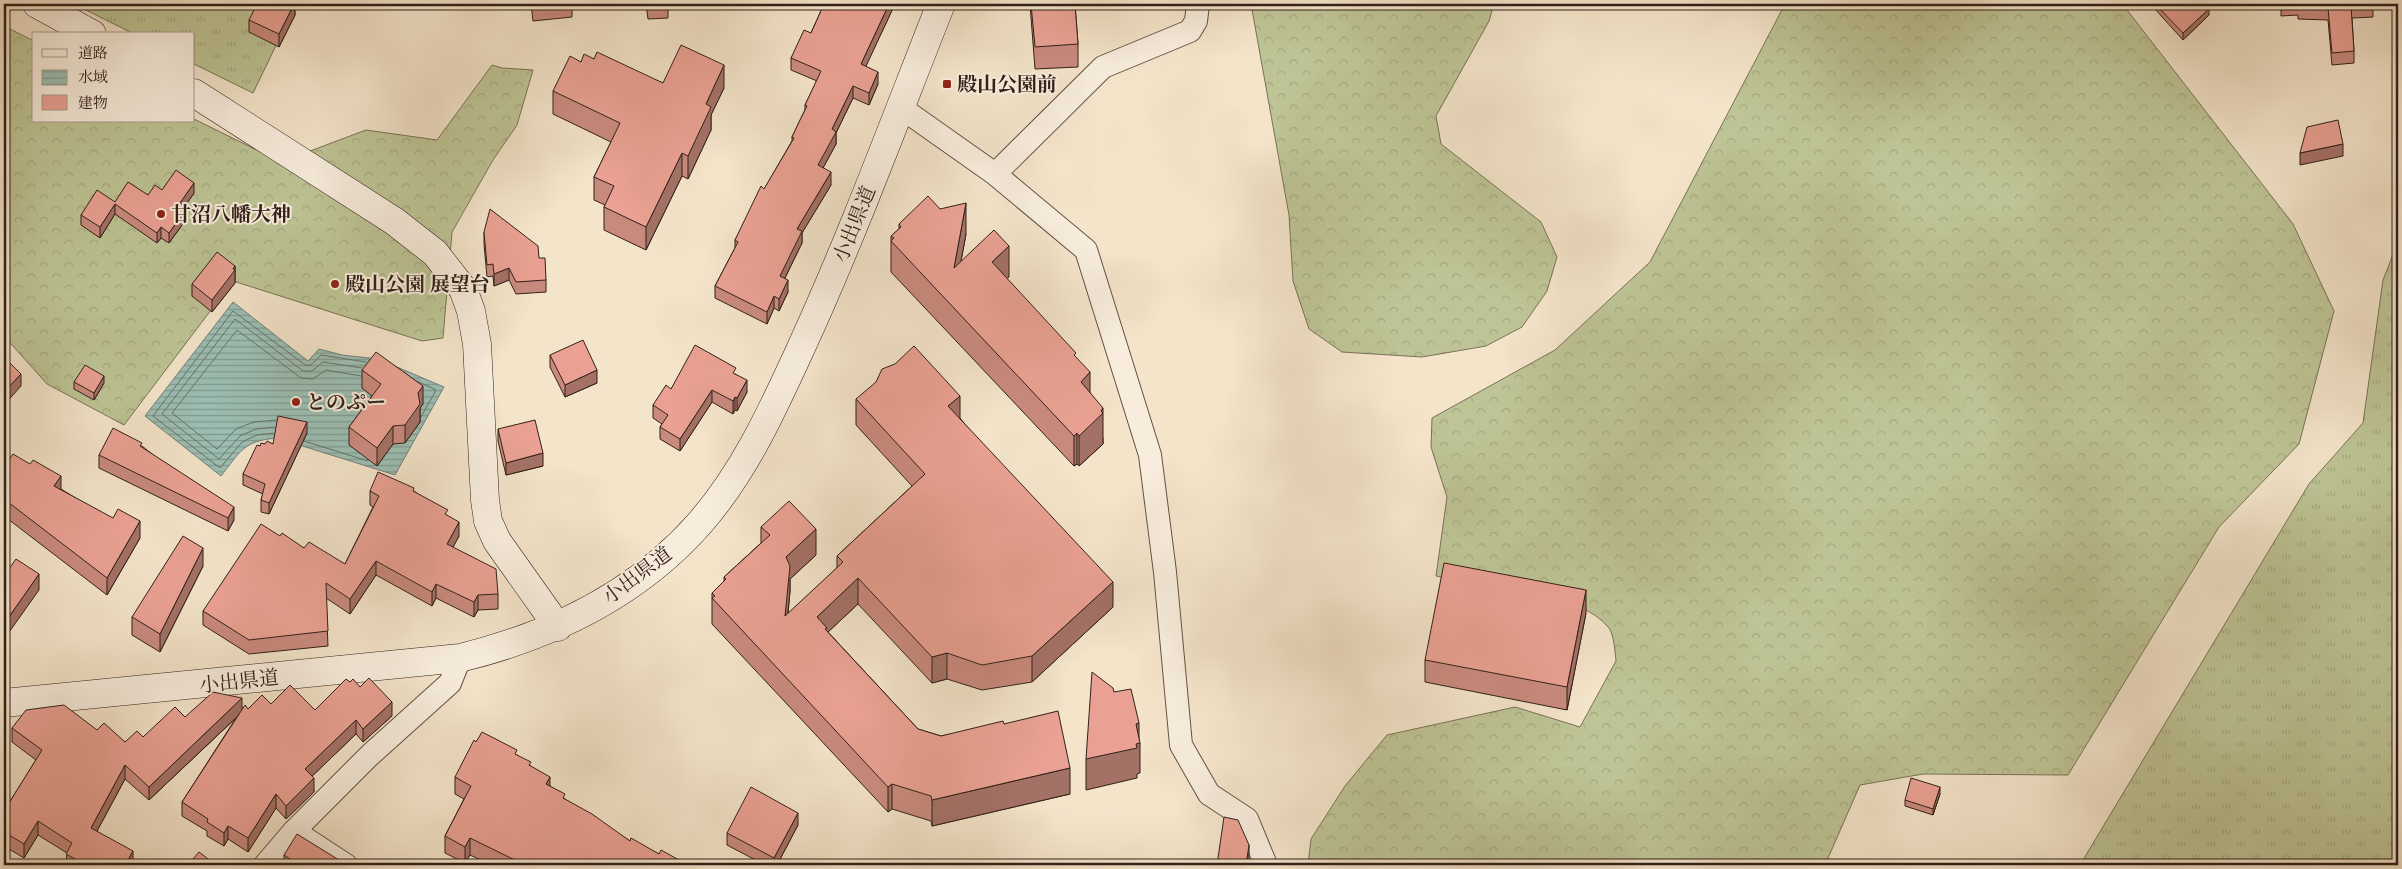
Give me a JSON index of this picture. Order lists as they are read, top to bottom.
{
  "streets": {
    "main road": ["小出県道"]
  },
  "places": {
    "transit": ["殿山公園前"],
    "other": ["甘沼八幡大神", "殿山公園 展望台", "とのぷー"]
  },
  "legend": ["道路", "水域", "建物"]
}
